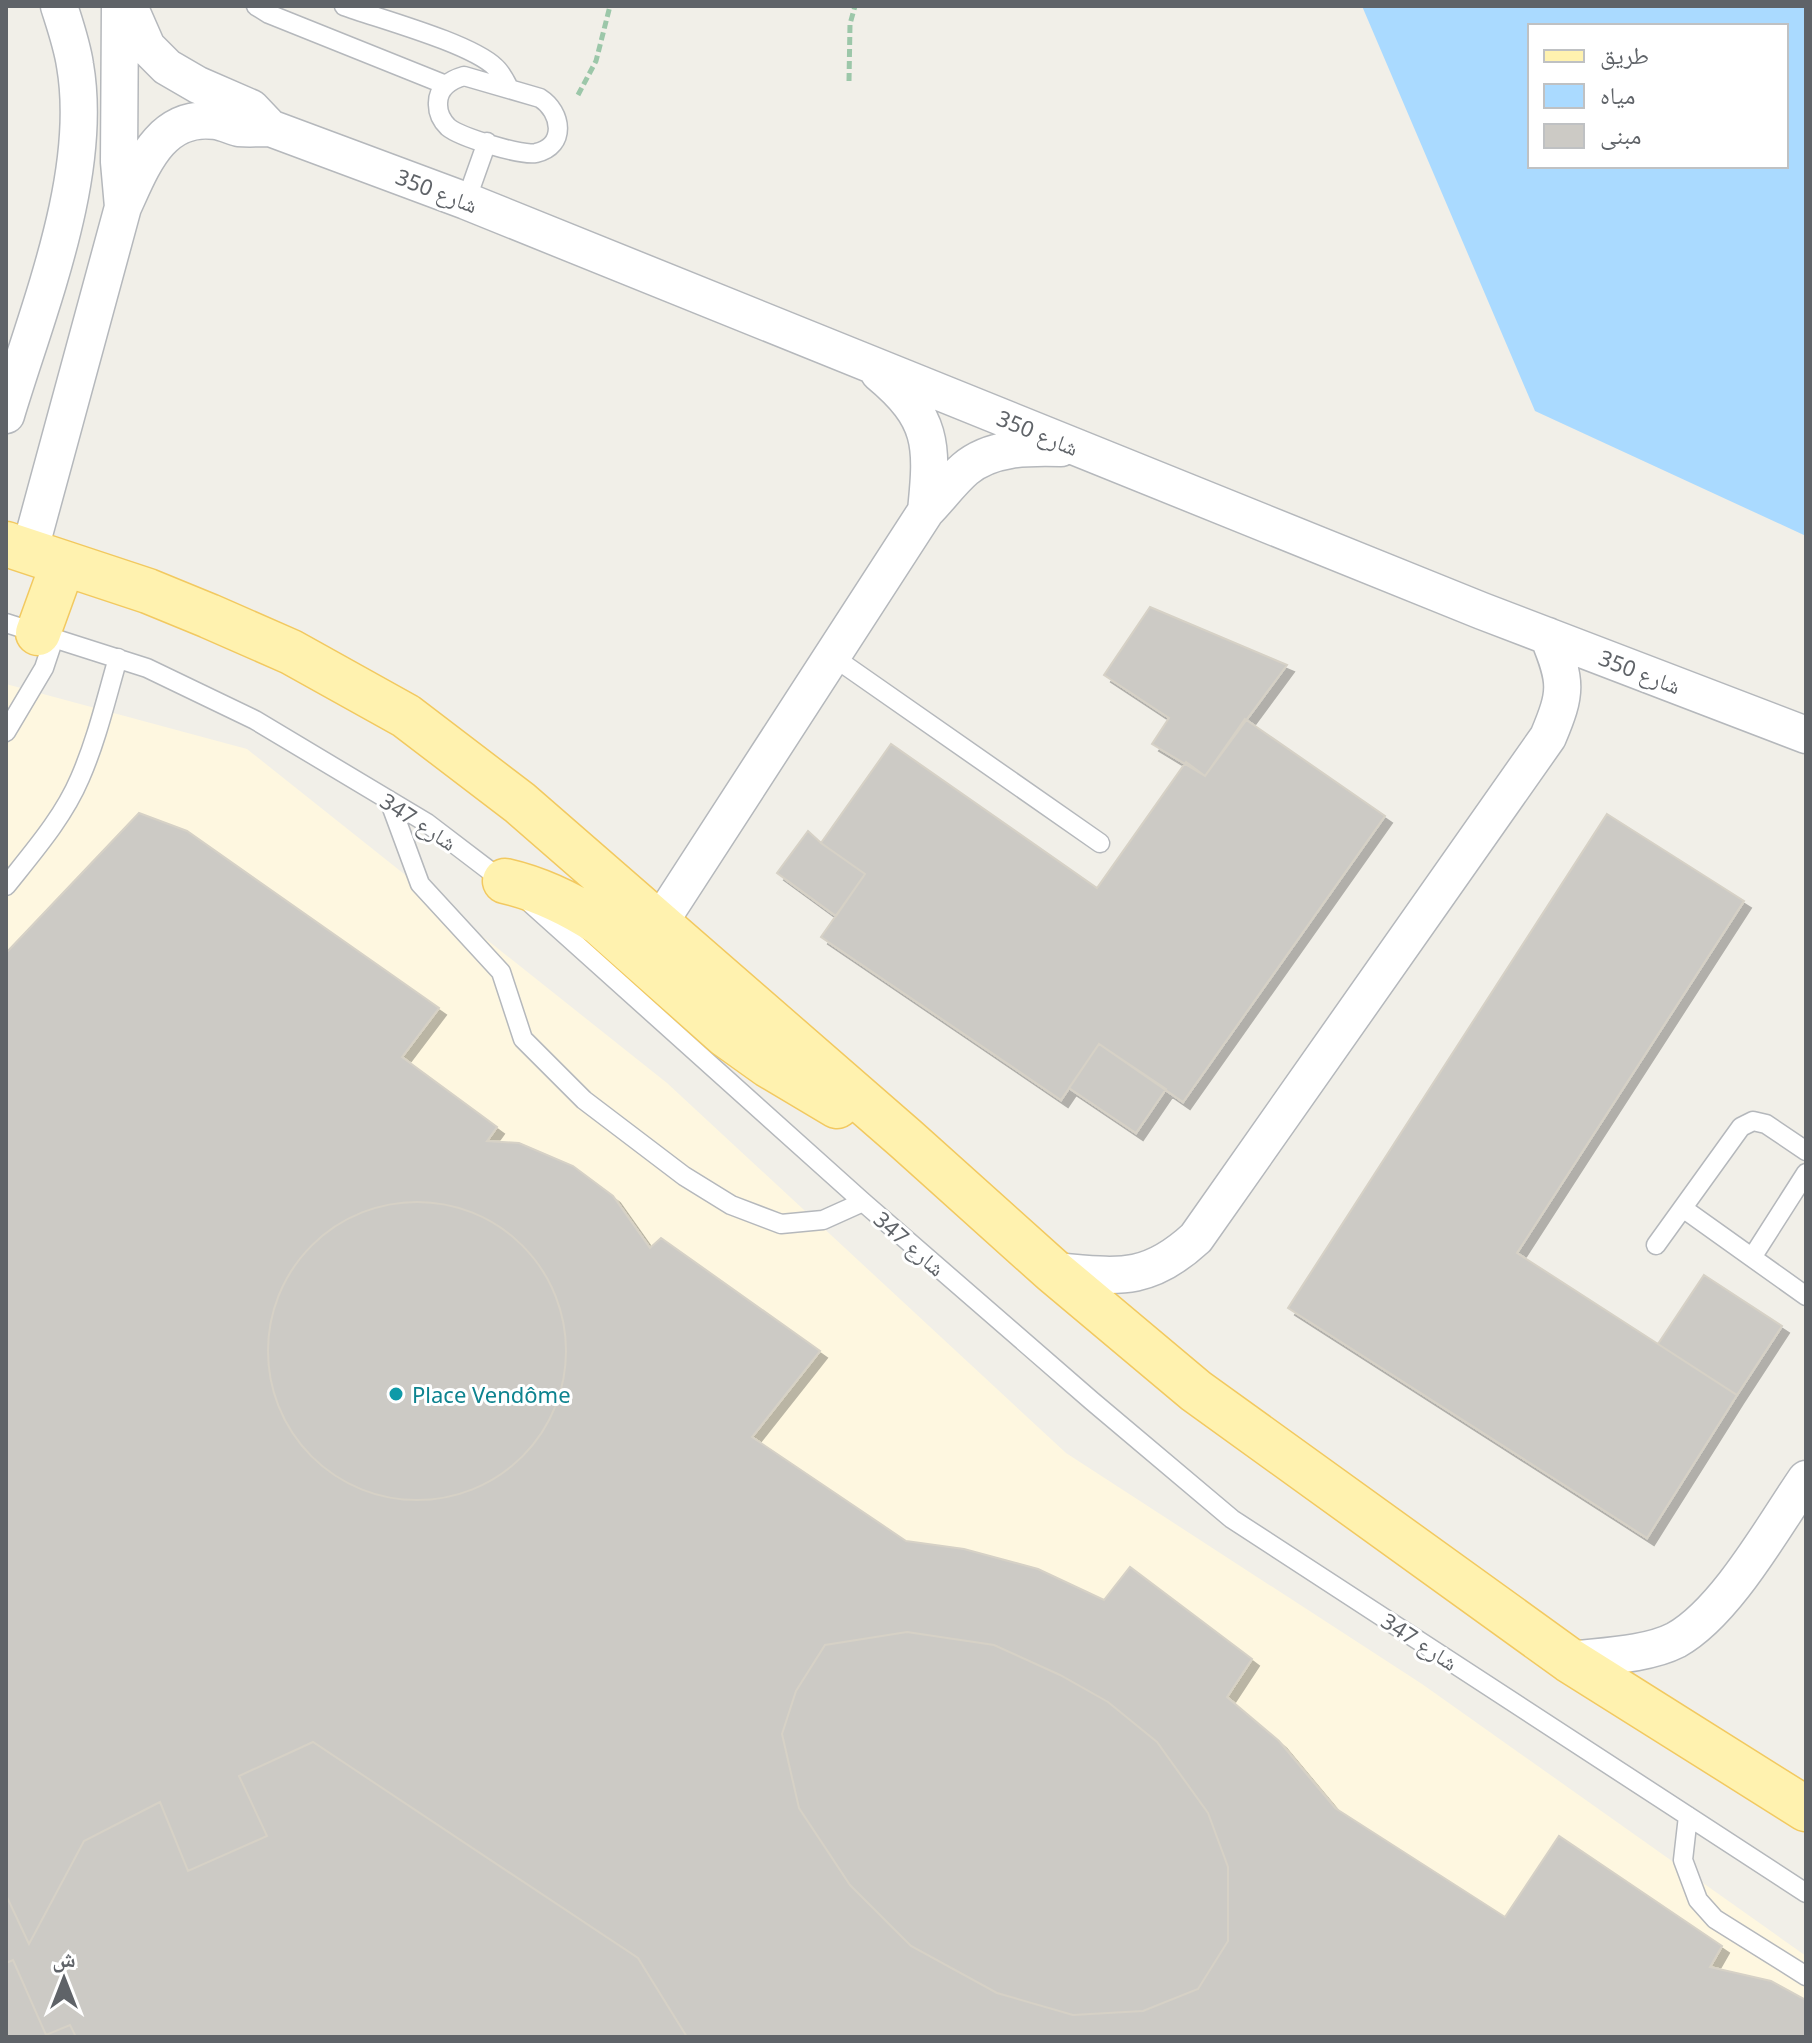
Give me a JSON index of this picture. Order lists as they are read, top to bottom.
{
  "streets": {
    "street": ["شارع 350"],
    "lane": ["شارع 347"]
  },
  "places": ["Place Vendôme"],
  "legend": ["طريق", "مياه", "مبنى"],
  "north": "top"
}
